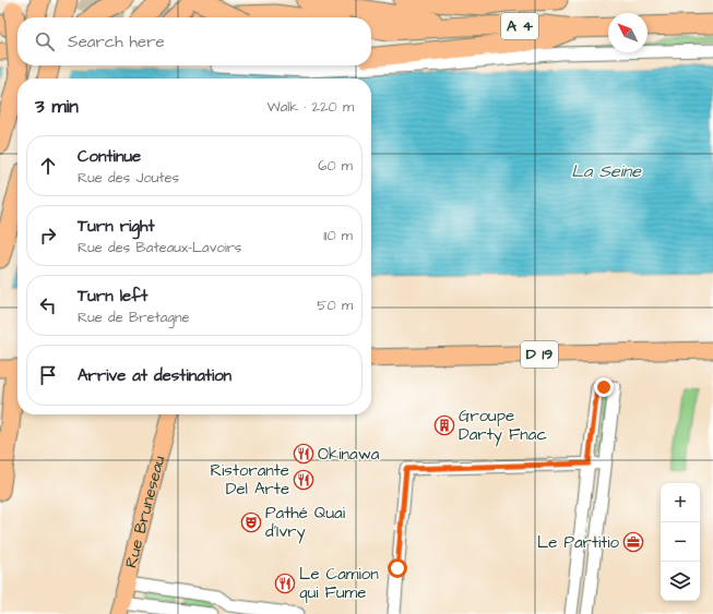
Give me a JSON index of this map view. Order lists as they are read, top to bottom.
{
  "streets": {
    "highway": ["A 4"],
    "main road": ["D 19", "Rue Bruneseau"]
  },
  "water": ["La Seine"],
  "places": {
    "building": ["Groupe Darty Fnac"],
    "restaurant": ["Okinawa", "Ristorante Del Arte", "Le Camion qui Fume"],
    "theatre": ["Pathé Quai d'Ivry"],
    "office": ["Le Partitio"]
  },
  "north": "top left",
  "page": {
    "search": "Search here",
    "heading": ["3 min", "Walk · 220 m"],
    "list": [
      ["Continue", "Rue des Joutes", "60 m"],
      ["Turn right", "Rue des Bateaux-Lavoirs", "110 m"],
      ["Turn left", "Rue de Bretagne", "50 m"],
      "Arrive at destination"
    ],
    "map_buttons": ["+", "−"]
  }
}
